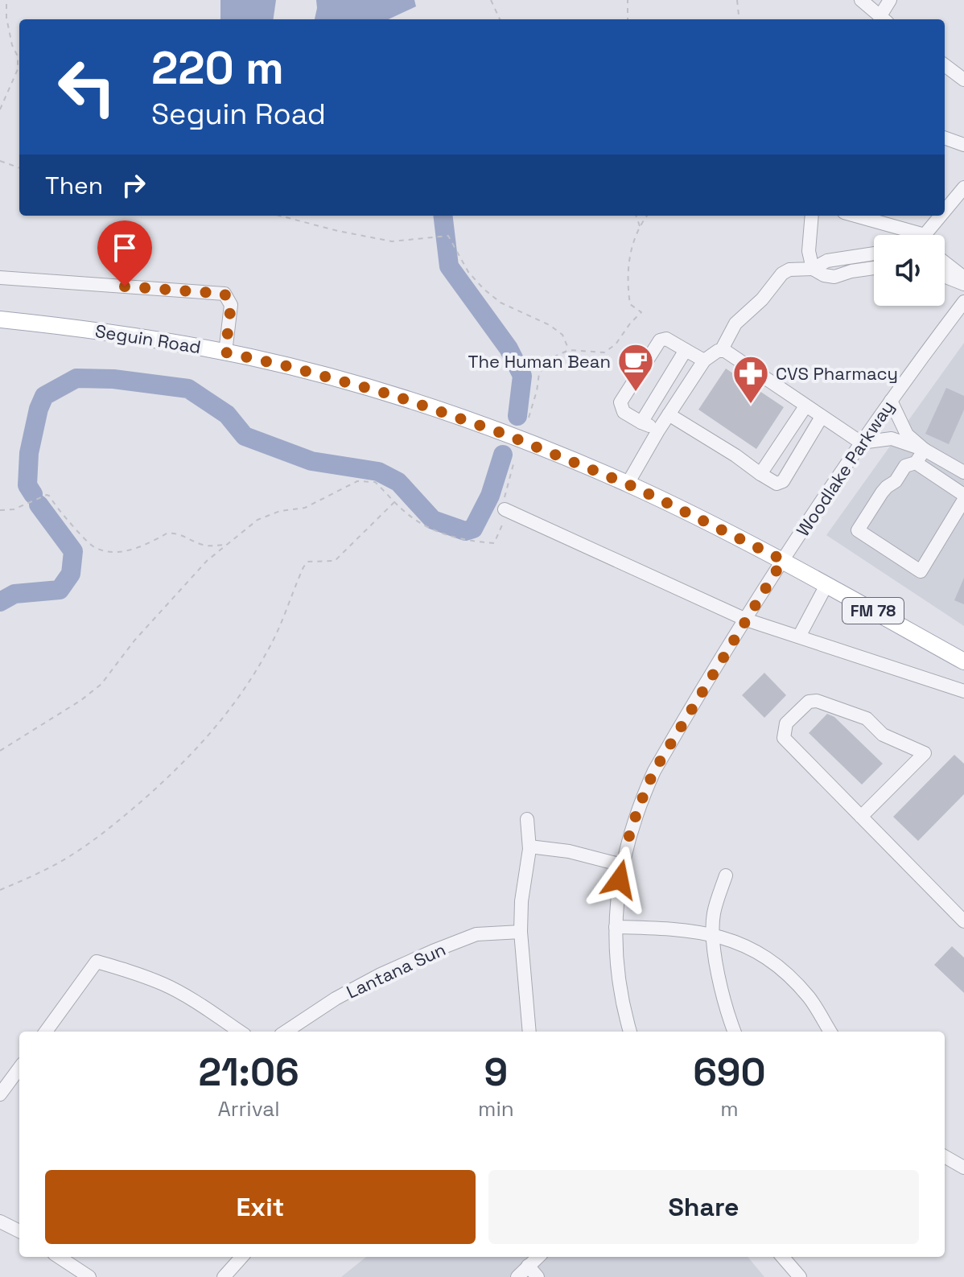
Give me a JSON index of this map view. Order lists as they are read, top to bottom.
{
  "streets": {
    "main road": ["Seguin Road", "FM 78"],
    "street": ["Woodlake Parkway", "Lantana Sun"]
  },
  "crossings": [
    ["Seguin Road", "Woodlake Parkway"]
  ],
  "places": {
    "cafe": ["The Human Bean"],
    "pharmacy": ["CVS Pharmacy"]
  },
  "page": {
    "turn": ["220 m", "Seguin Road"],
    "then": "Then",
    "eta": [
      "21:06",
      "Arrival",
      "9",
      "min",
      "690",
      "m"
    ],
    "buttons": ["Exit", "Share"]
  }
}
